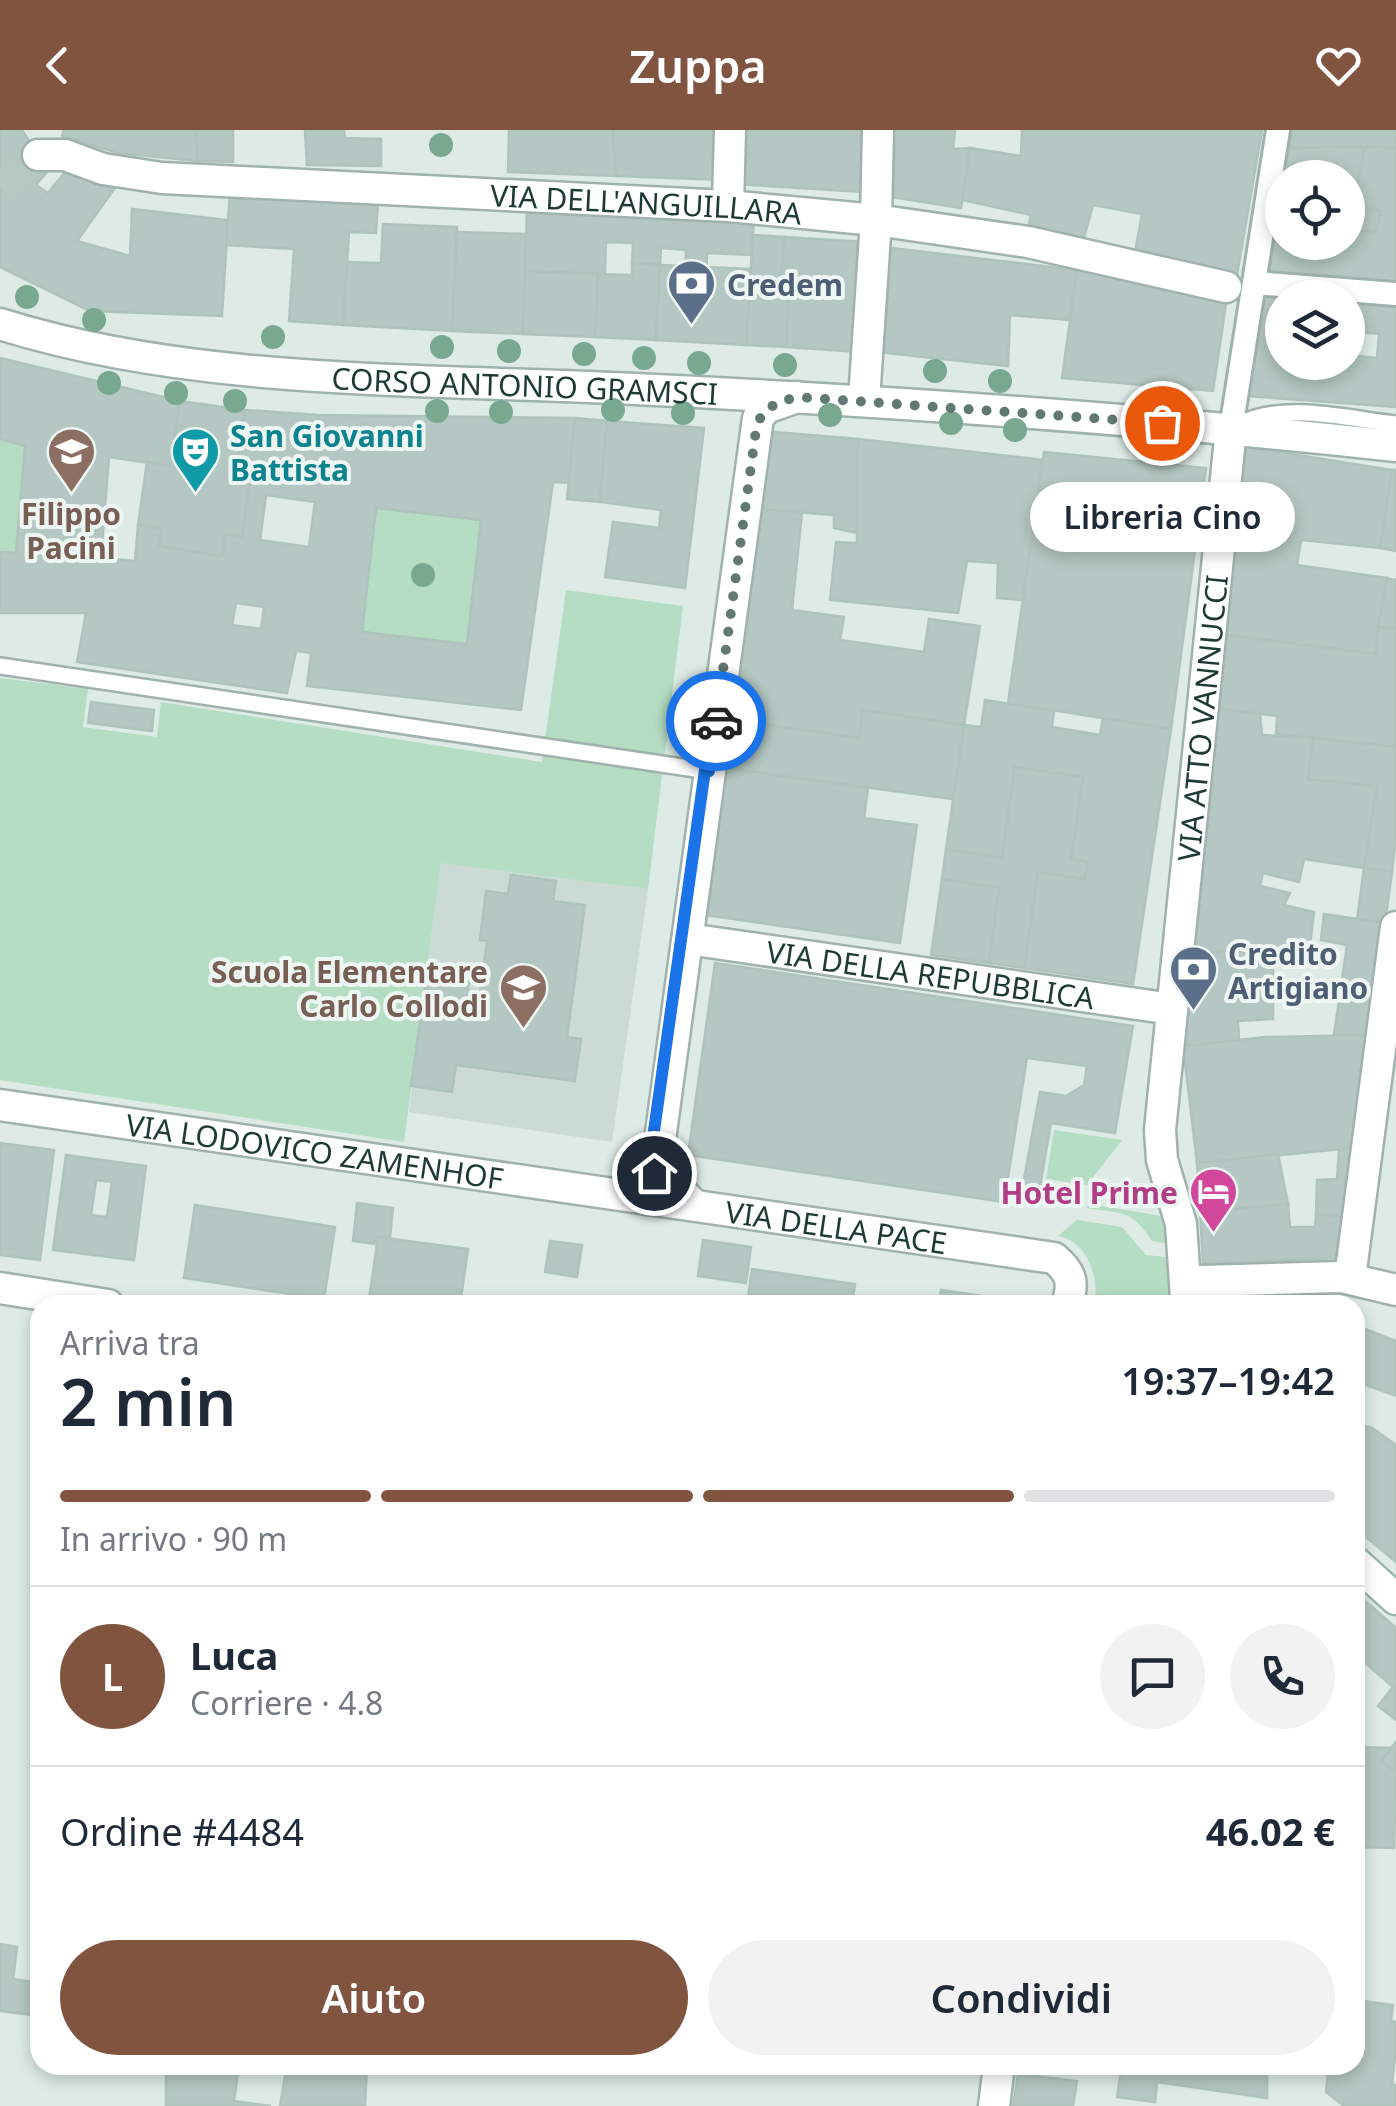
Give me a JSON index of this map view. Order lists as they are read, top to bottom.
{
  "streets": {
    "street": [
      "VIA DELL'ANGUILLARA",
      "CORSO ANTONIO GRAMSCI",
      "VIA ATTO VANNUCCI",
      "VIA DELLA REPUBBLICA",
      "VIA LODOVICO ZAMENHOF",
      "VIA DELLA PACE"
    ]
  },
  "crossings": [
    ["CORSO ANTONIO GRAMSCI", "VIA ATTO VANNUCCI"],
    ["VIA ATTO VANNUCCI", "VIA DELLA REPUBBLICA"],
    ["VIA LODOVICO ZAMENHOF", "VIA DELLA PACE"]
  ],
  "places": {
    "bank": ["Credem", "Credito Artigiano"],
    "other": ["Libreria Cino"],
    "school or university": ["Filippo Pacini", "Scuola Elementare Carlo Collodi"],
    "theatre": ["San Giovanni Battista"],
    "hotel": ["Hotel Prime"]
  },
  "page": {
    "header": "Zuppa",
    "bubble": "Libreria Cino",
    "heading": ["2 min", "Arriva tra", "19:37–19:42"],
    "panel": [
      "Luca",
      "Corriere · 4.8",
      "Ordine #4484",
      "46.02 €"
    ],
    "bar": "In arrivo · 90 m",
    "round": "L",
    "buttons": ["Aiuto", "Condividi"]
  }
}
